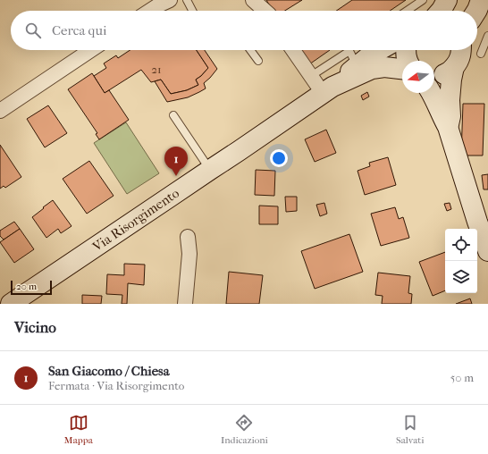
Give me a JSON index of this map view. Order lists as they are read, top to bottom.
{
  "streets": {
    "main road": ["Via Risorgimento"]
  },
  "house_numbers": ["21"],
  "scale_bar": "20 m",
  "north": "left",
  "page": {
    "search": "Cerca qui",
    "pins": "1",
    "scale": "20 m",
    "heading": "Vicino",
    "list": [
      {
        "mark": "1",
        "name": "San Giacomo / Chiesa",
        "note": "Fermata · Via Risorgimento",
        "value": "50 m"
      }
    ],
    "nav": ["Mappa", "Indicazioni", "Salvati"]
  }
}
